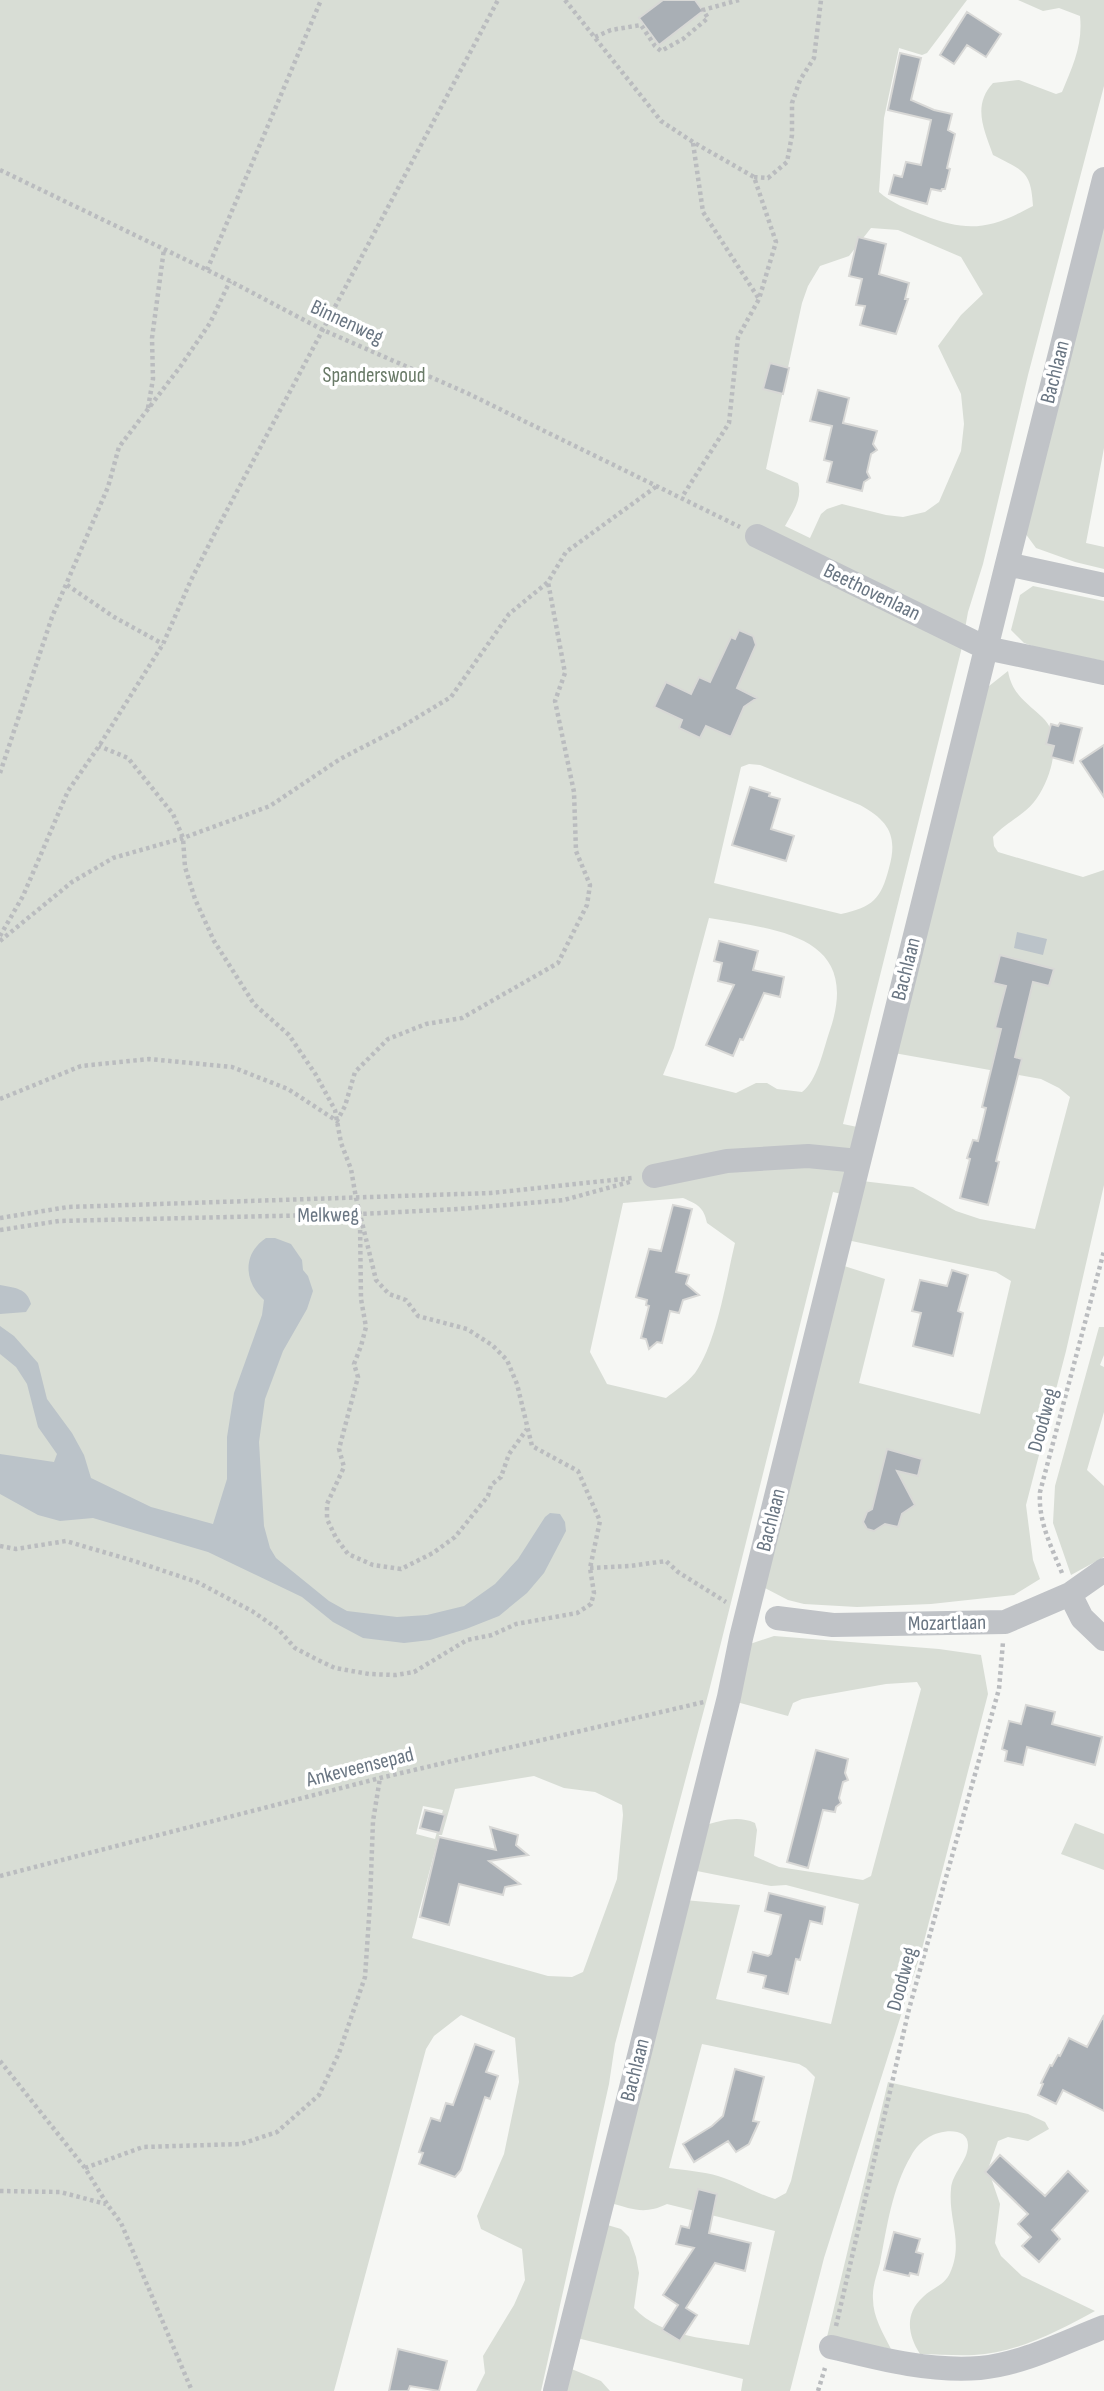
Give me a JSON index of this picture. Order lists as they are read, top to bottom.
{
  "streets": {
    "street": ["Bachlaan", "Beethovenlaan", "Mozartlaan"],
    "path": [
      "Binnenweg",
      "Melkweg",
      "Doodweg",
      "Ankeveensepad"
    ]
  },
  "crossings": [
    ["Binnenweg", "Beethovenlaan"],
    ["Bachlaan", "Beethovenlaan"],
    ["Bachlaan", "Ankeveensepad"],
    ["Doodweg", "Mozartlaan"]
  ],
  "parks": ["Spanderswoud"]
}
